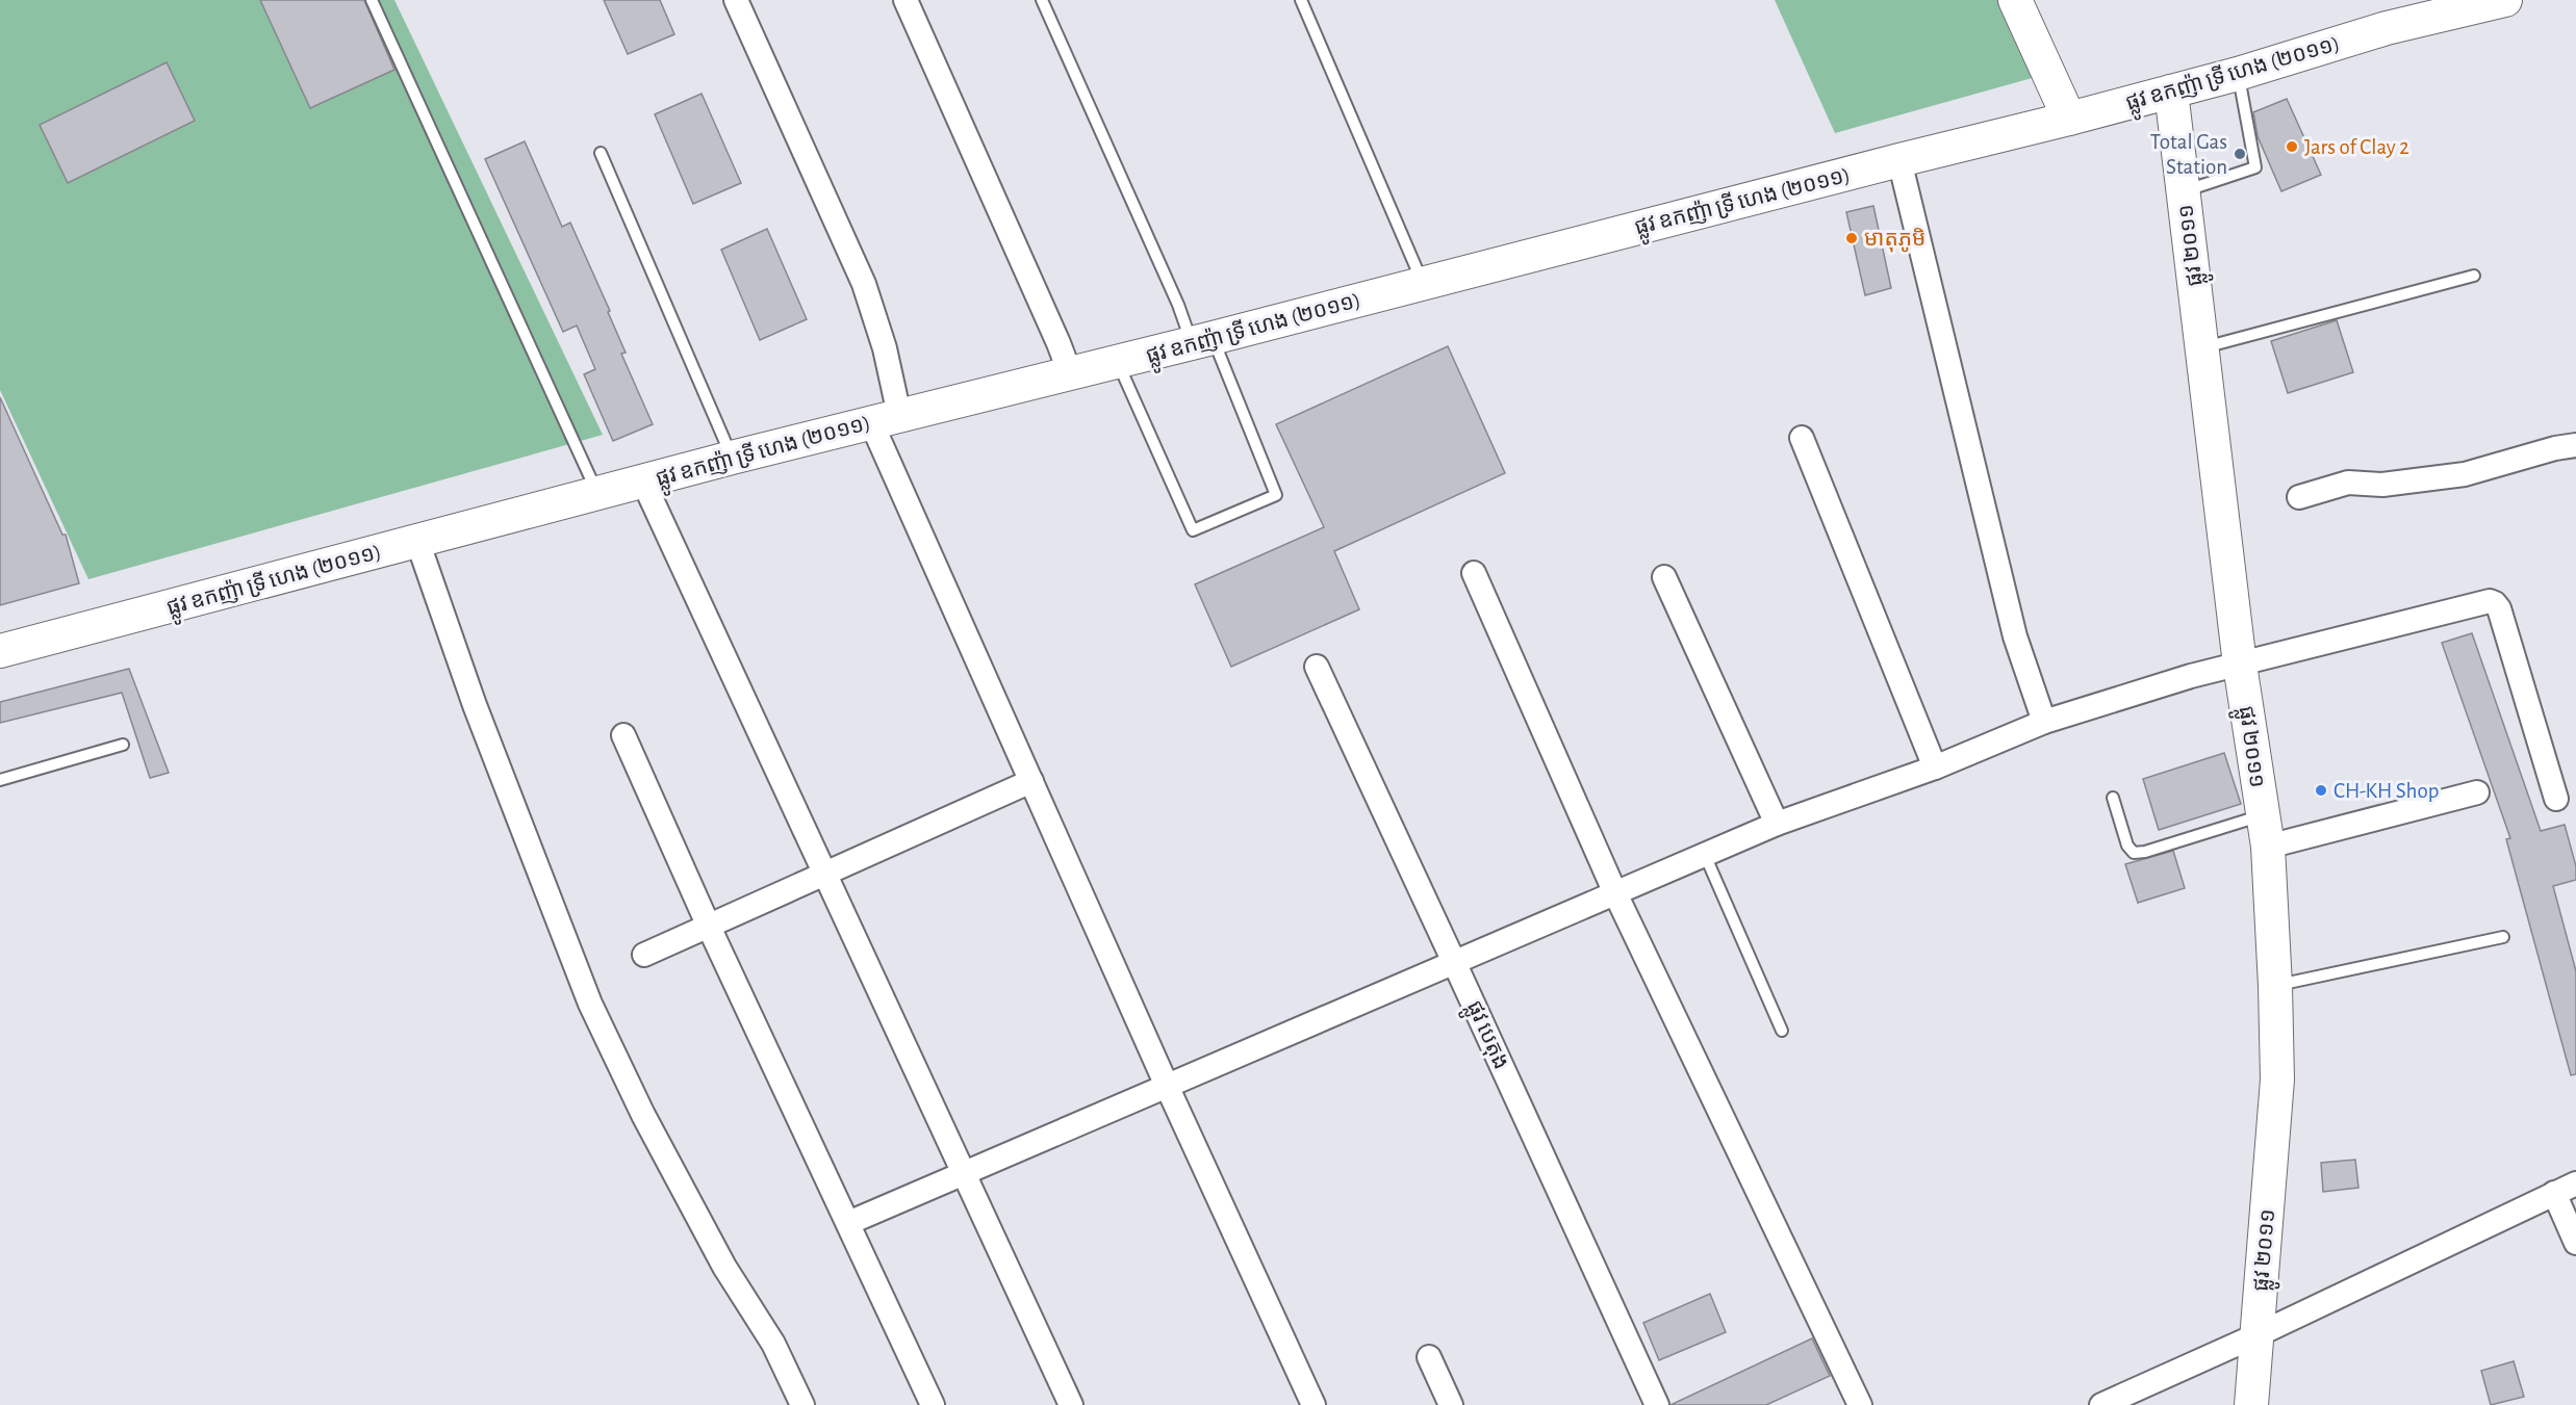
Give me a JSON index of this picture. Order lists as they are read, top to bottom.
{
  "streets": {
    "main road": ["ផ្លូវ ឧកញ៉ា ទ្រី ហេង (២០១១)", "ផ្លូវ ២០១១"],
    "street": ["ផ្លូវ បេតុង"]
  },
  "crossings": [
    ["ផ្លូវ ឧកញ៉ា ទ្រី ហេង (២០១១)", "ផ្លូវ ២០១១"]
  ],
  "places": [
    "Jars of Clay 2",
    "Total Gas Station",
    "មាតុភូមិ",
    "CH-KH Shop"
  ]
}
